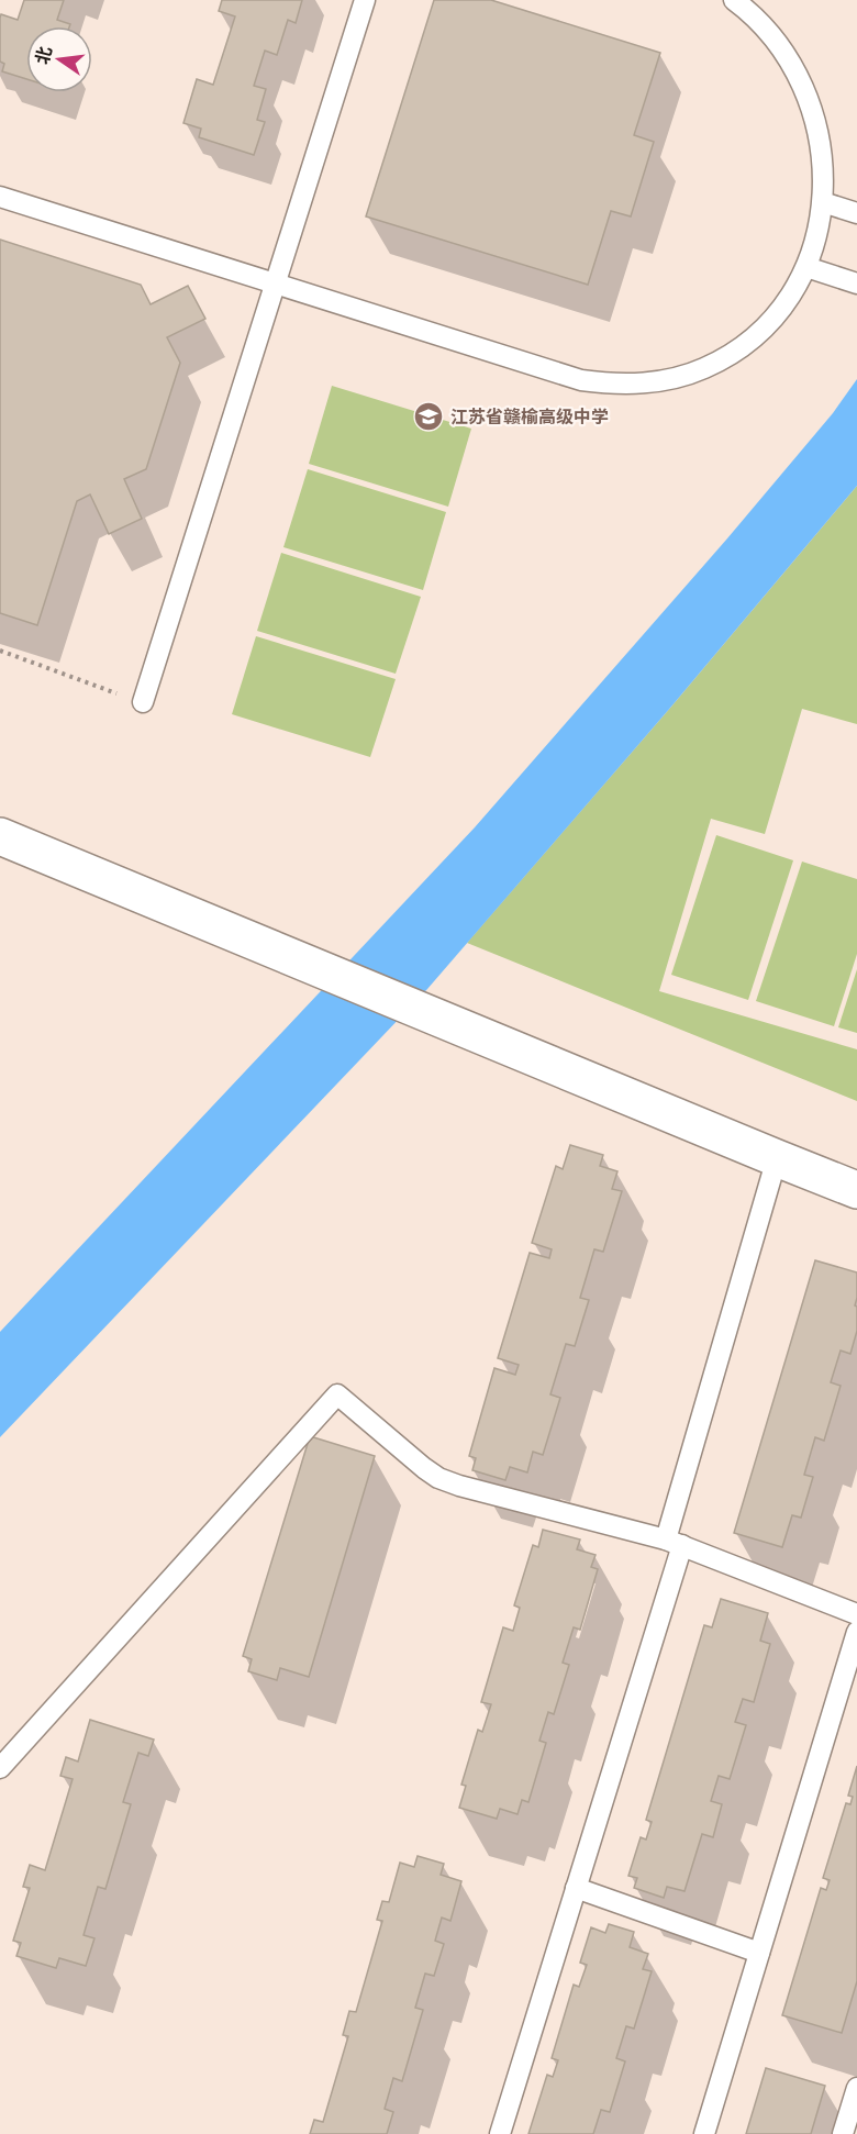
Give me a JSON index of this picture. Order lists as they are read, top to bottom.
{
  "places": {
    "school or university": ["江苏省赣榆高级中学"]
  },
  "north": "left"
}
